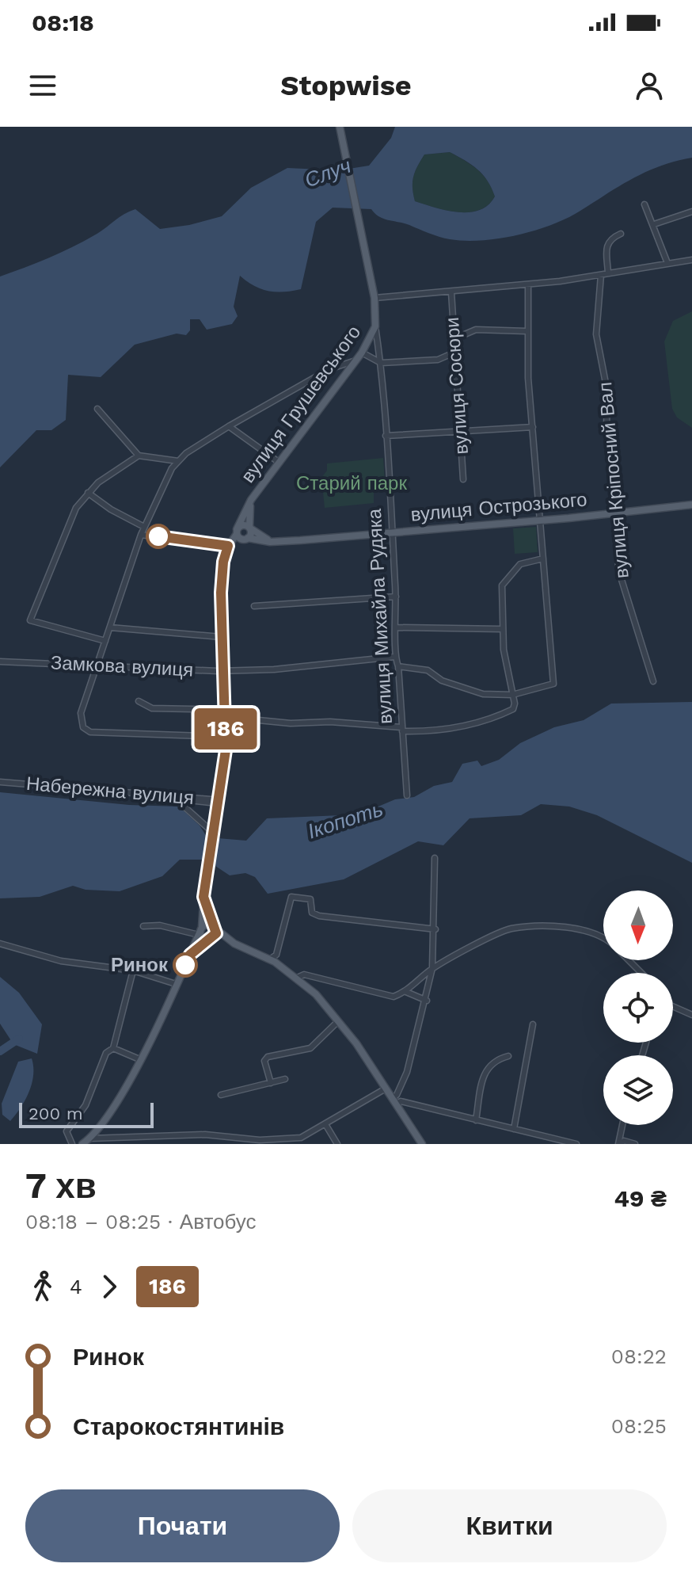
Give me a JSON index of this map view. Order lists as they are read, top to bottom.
{
  "streets": {
    "main road": ["вулиця Грушевського", "вулиця Острозького", "вулиця Михайла Рудяка"],
    "street": [
      "вулиця Сосюри",
      "вулиця Кріпосний Вал",
      "Замкова вулиця",
      "Набережна вулиця"
    ]
  },
  "crossings": [
    ["вулиця Грушевського", "вулиця Острозького"],
    ["вулиця Грушевського", "вулиця Михайла Рудяка"],
    ["вулиця Грушевського", "Замкова вулиця"],
    ["вулиця Грушевського", "Набережна вулиця"],
    ["вулиця Кріпосний Вал", "вулиця Острозького"],
    ["вулиця Острозького", "вулиця Михайла Рудяка"],
    ["вулиця Михайла Рудяка", "Замкова вулиця"]
  ],
  "water": ["Случ", "Ікопоть"],
  "parks": ["Старий парк"],
  "places": ["Ринок"],
  "lines": ["bus line 186"],
  "scale_bar": "200 m",
  "north": "bottom",
  "page": {
    "status": "08:18",
    "header": "Stopwise",
    "on_map": "186",
    "scale": "200 m",
    "heading": ["7 хв", "08:18 – 08:25 · Автобус", "49 ₴"],
    "legs": ["4", "186"],
    "list": [
      {
        "name": "Ринок",
        "value": "08:22"
      },
      {
        "name": "Старокостянтинів",
        "value": "08:25"
      }
    ],
    "buttons": ["Почати", "Квитки"]
  }
}
